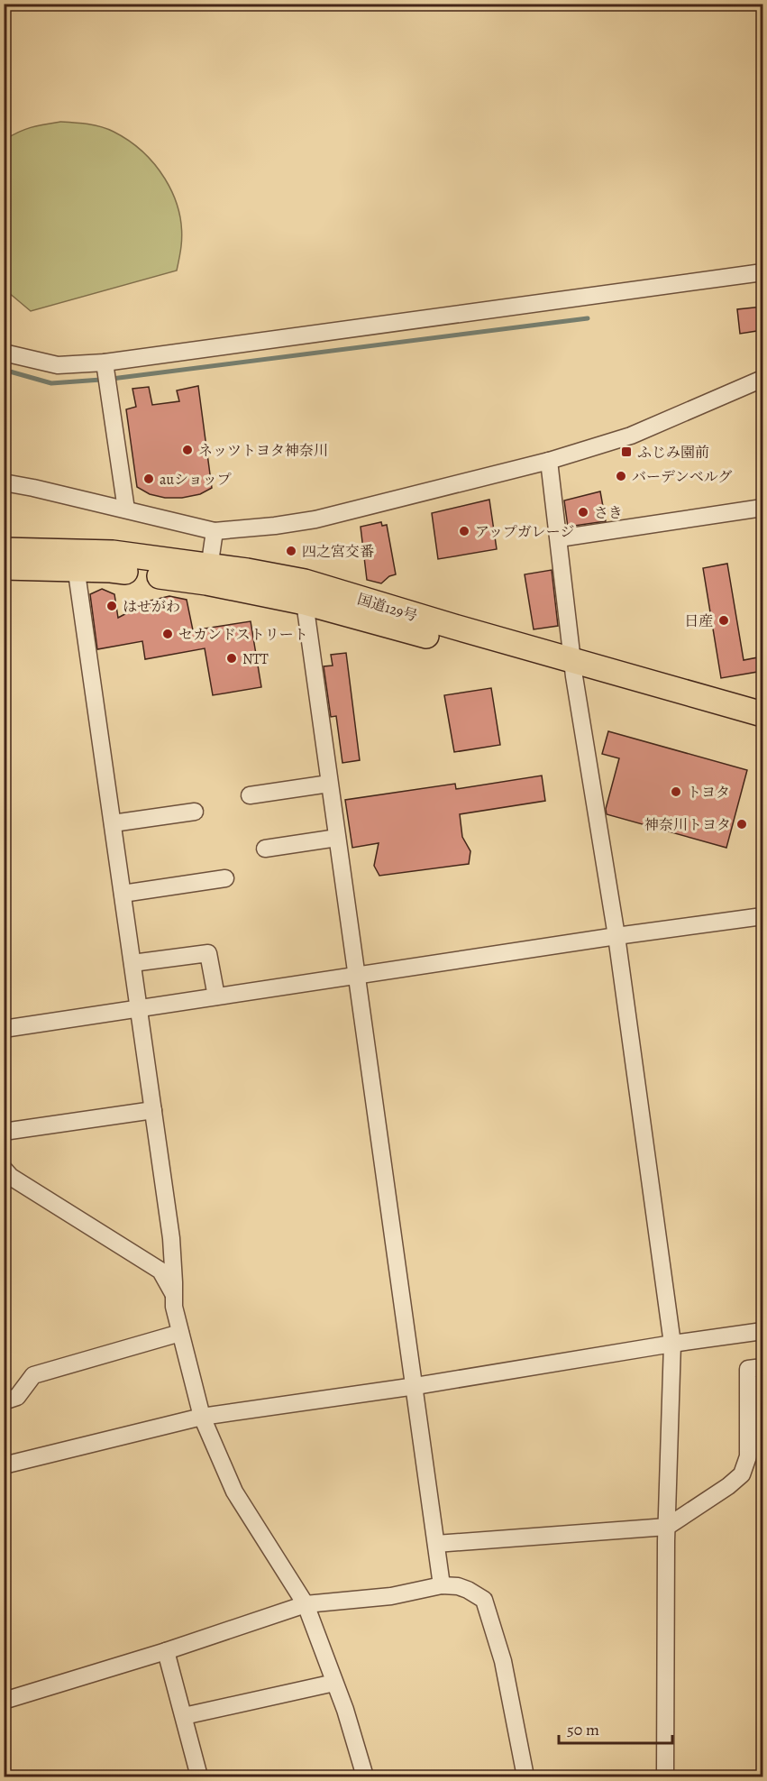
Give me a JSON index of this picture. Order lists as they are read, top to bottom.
{
  "streets": {
    "highway": ["国道129号"]
  },
  "places": {
    "other": [
      "ネッツトヨタ神奈川",
      "バーデンベルグ",
      "auショップ",
      "さき",
      "アップガレージ",
      "四之宮交番",
      "はせがわ",
      "日産",
      "セカンドストリート",
      "NTT",
      "トヨタ",
      "神奈川トヨタ"
    ],
    "transit": ["ふじみ園前"]
  },
  "scale_bar": "50 m"
}
